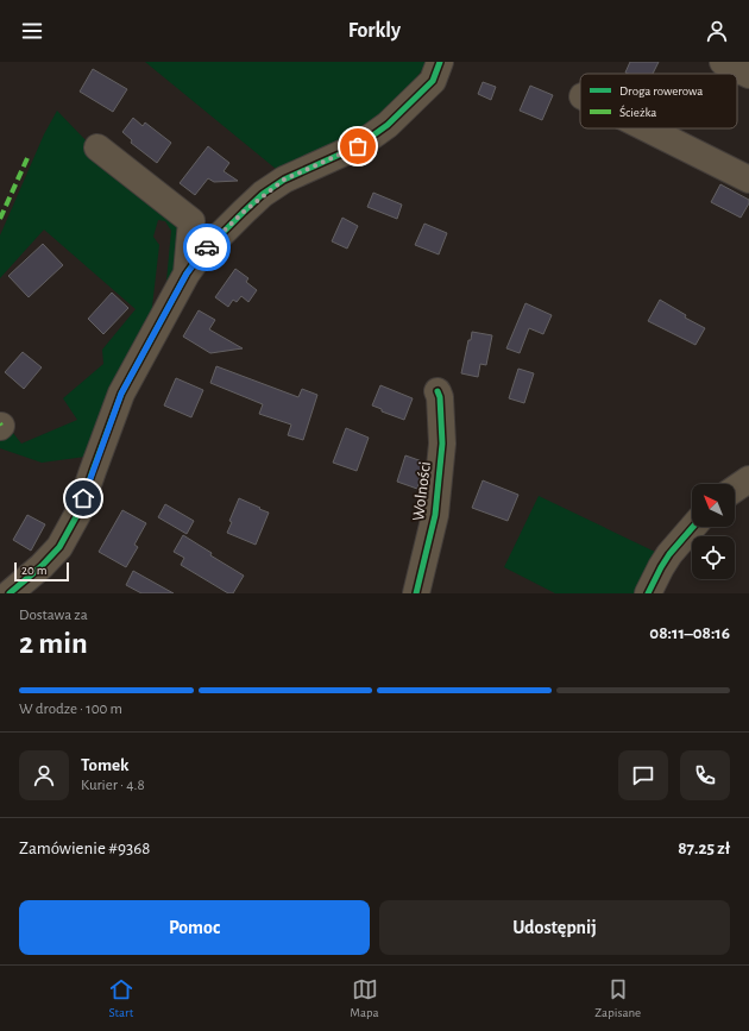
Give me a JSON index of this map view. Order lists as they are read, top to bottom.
{
  "streets": {
    "street": ["Wolności"]
  },
  "legend": ["Droga rowerowa", "Ścieżka"],
  "scale_bar": "20 m",
  "north": "top left",
  "page": {
    "header": "Forkly",
    "scale": "20 m",
    "heading": ["2 min", "Dostawa za", "08:11–08:16"],
    "panel": [
      "Tomek",
      "Kurier · 4.8",
      "Zamówienie #9368",
      "87.25 zł"
    ],
    "bar": "W drodze · 100 m",
    "buttons": ["Pomoc", "Udostępnij"],
    "tabs": ["Start", "Mapa", "Zapisane"]
  }
}
